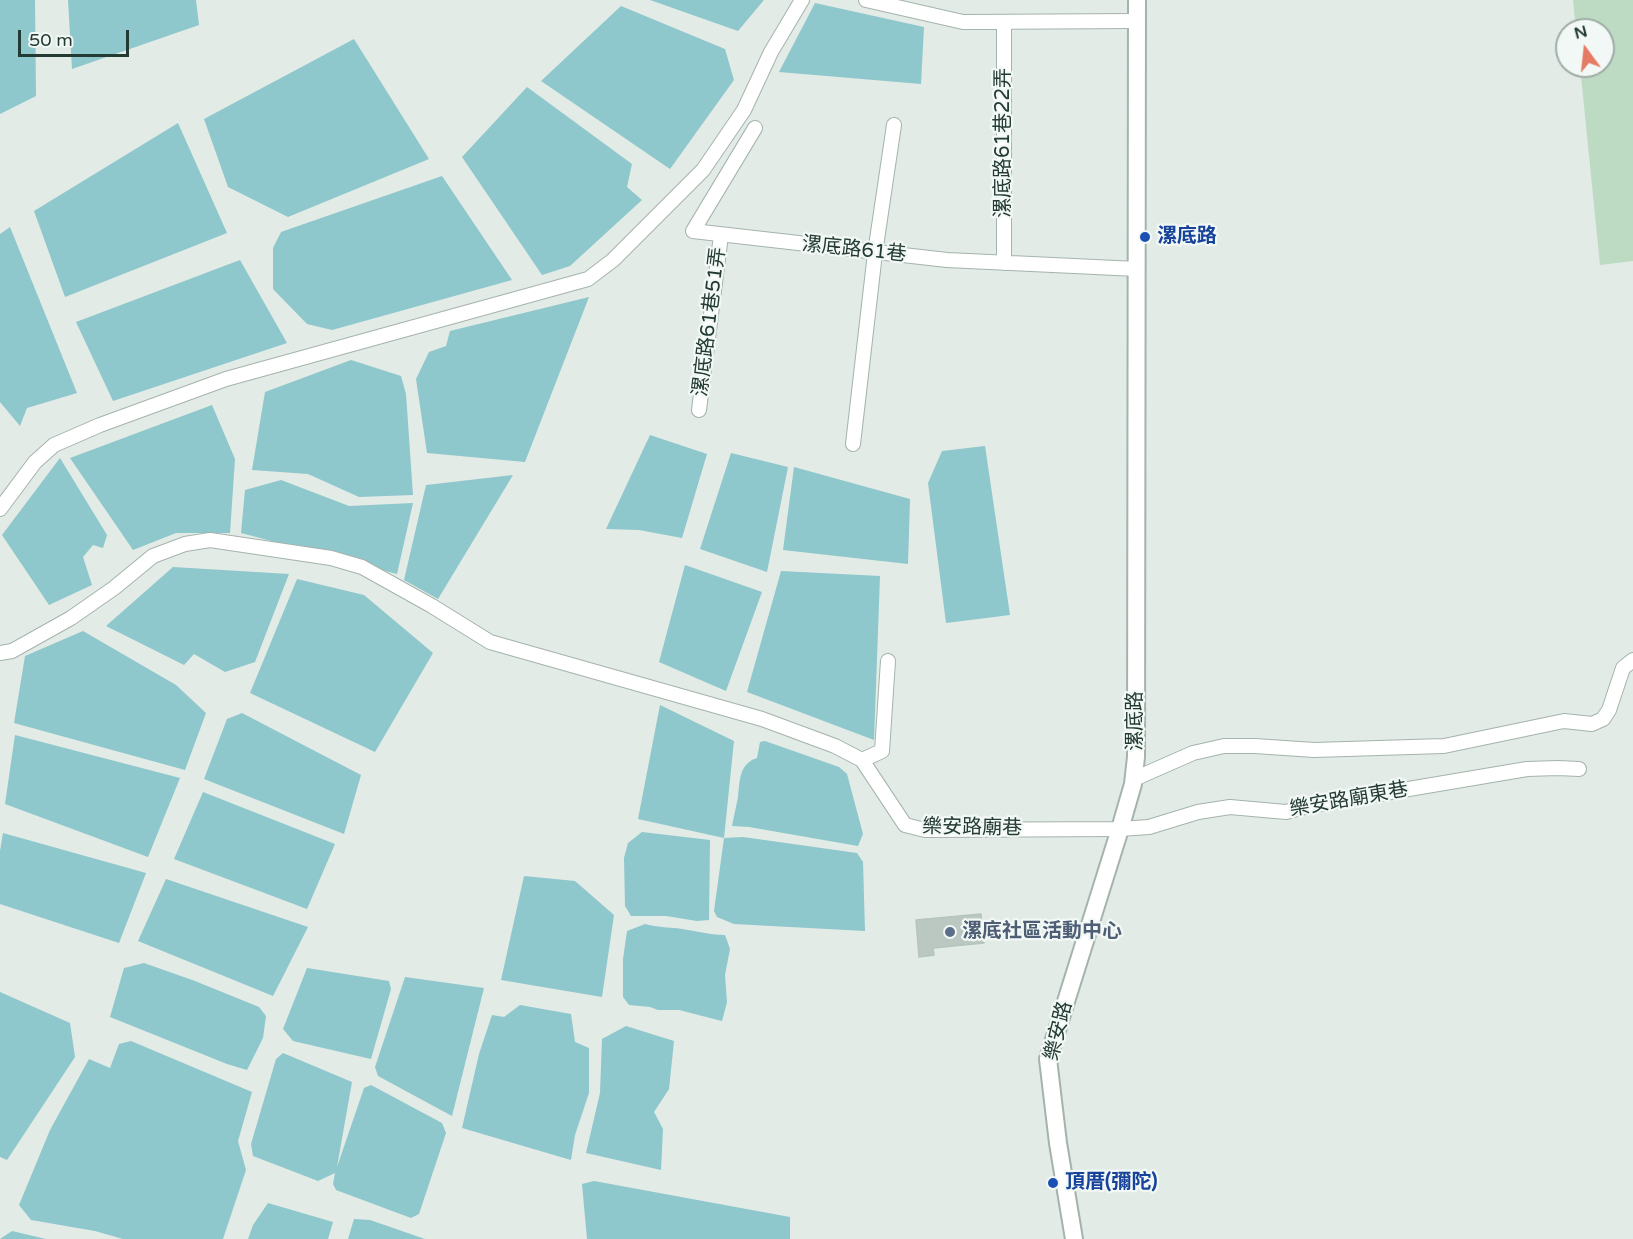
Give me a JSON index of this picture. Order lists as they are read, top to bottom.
{
  "streets": {
    "street": [
      "漯底路61巷22弄",
      "漯底路61巷",
      "漯底路61巷51弄",
      "漯底路",
      "樂安路廟東巷",
      "樂安路廟巷",
      "樂安路"
    ]
  },
  "crossings": [
    ["漯底路61巷22弄", "漯底路61巷"],
    ["漯底路61巷", "漯底路61巷51弄"],
    ["漯底路61巷", "漯底路"],
    ["漯底路", "樂安路廟東巷"],
    ["漯底路", "樂安路廟巷"],
    ["漯底路", "樂安路"],
    ["樂安路廟東巷", "樂安路廟巷"],
    ["樂安路廟東巷", "樂安路"],
    ["樂安路廟巷", "樂安路"]
  ],
  "places": ["漯底路", "漯底社區活動中心", "頂厝(彌陀)"],
  "scale_bar": "50 m",
  "north": "top"
}
